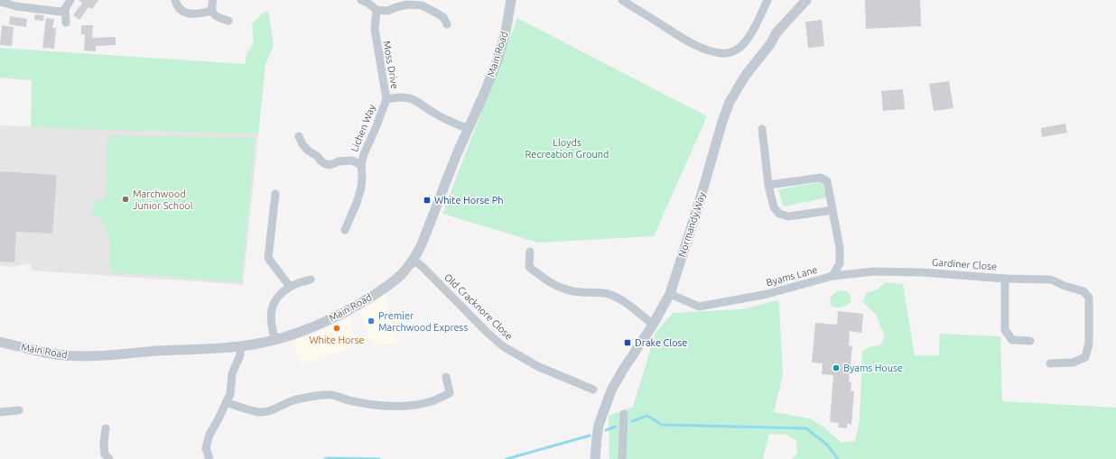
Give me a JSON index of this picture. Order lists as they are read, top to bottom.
{
  "streets": {
    "street": [
      "Main Road",
      "Moss Drive",
      "Lichen Way",
      "Normandy Way",
      "Gardiner Close",
      "Byams Lane",
      "Old Cracknore Close"
    ]
  },
  "crossings": [
    ["Main Road", "Moss Drive"],
    ["Main Road", "Old Cracknore Close"],
    ["Moss Drive", "Lichen Way"],
    ["Normandy Way", "Byams Lane"],
    ["Gardiner Close", "Byams Lane"]
  ],
  "parks": ["Lloyds Recreation Ground"],
  "places": {
    "other": [
      "Marchwood Junior School",
      "Premier Marchwood Express",
      "White Horse",
      "Byams House"
    ],
    "transit": ["White Horse Ph", "Drake Close"]
  }
}
